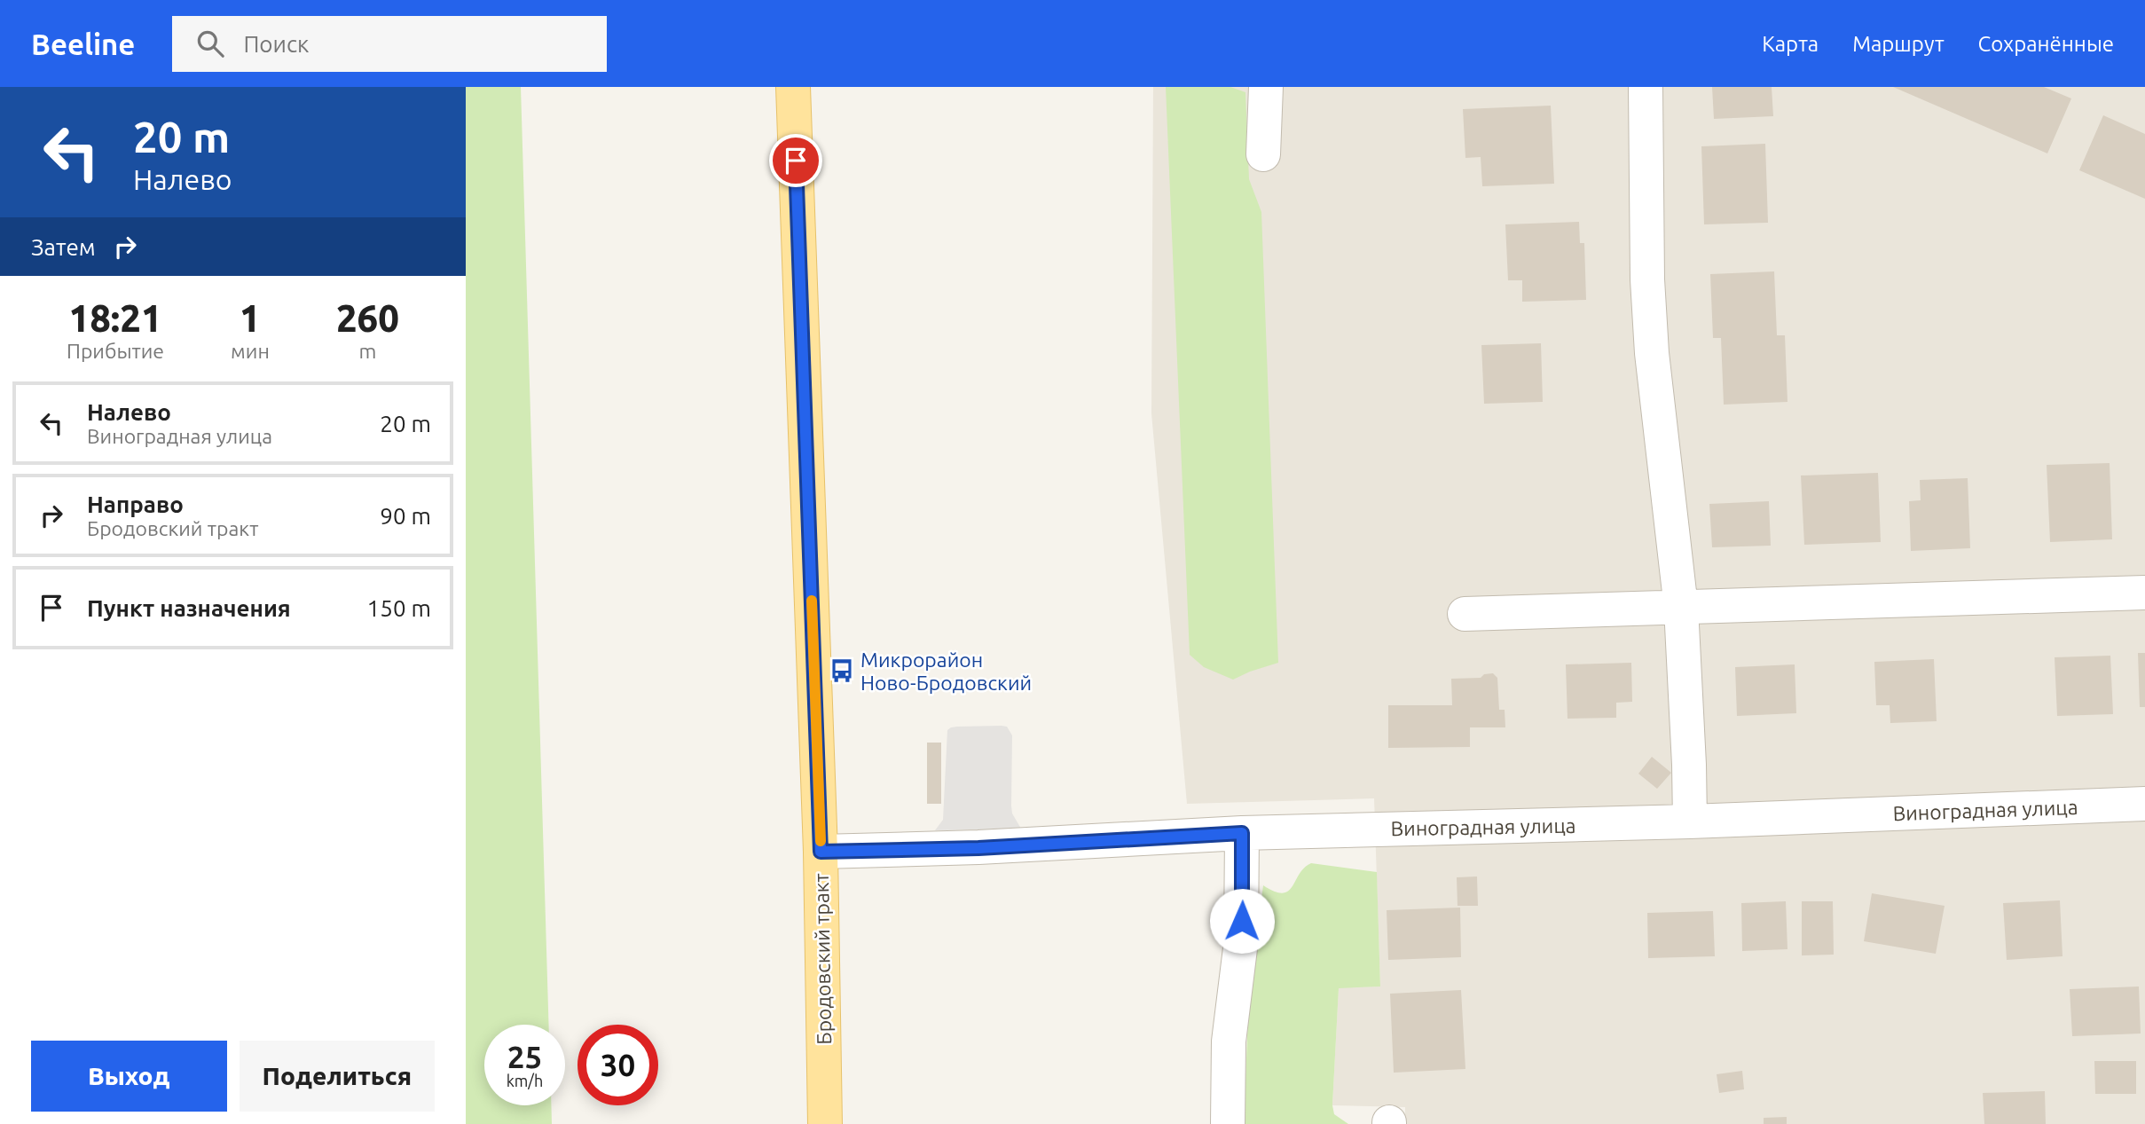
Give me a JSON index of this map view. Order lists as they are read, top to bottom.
{
  "streets": {
    "main road": ["Бродовский тракт"],
    "street": ["Виноградная улица"]
  },
  "crossings": [
    ["Виноградная улица", "Бродовский тракт"]
  ],
  "places": {
    "bus stop": ["Микрорайон Ново-Бродовский"]
  },
  "page": {
    "header": "Beeline",
    "search": "Поиск",
    "nav": ["Карта", "Маршрут", "Сохранённые"],
    "turn": ["20 m", "Налево"],
    "then": "Затем",
    "eta": [
      "18:21",
      "Прибытие",
      "1",
      "мин",
      "260",
      "m"
    ],
    "list": [
      {
        "name": "Налево",
        "note": "Виноградная улица",
        "value": "20 m"
      },
      {
        "name": "Направо",
        "note": "Бродовский тракт",
        "value": "90 m"
      },
      {
        "name": "Пункт назначения",
        "value": "150 m"
      }
    ],
    "speed": "25 km/h",
    "limit": "30",
    "buttons": ["Выход", "Поделиться"]
  }
}
